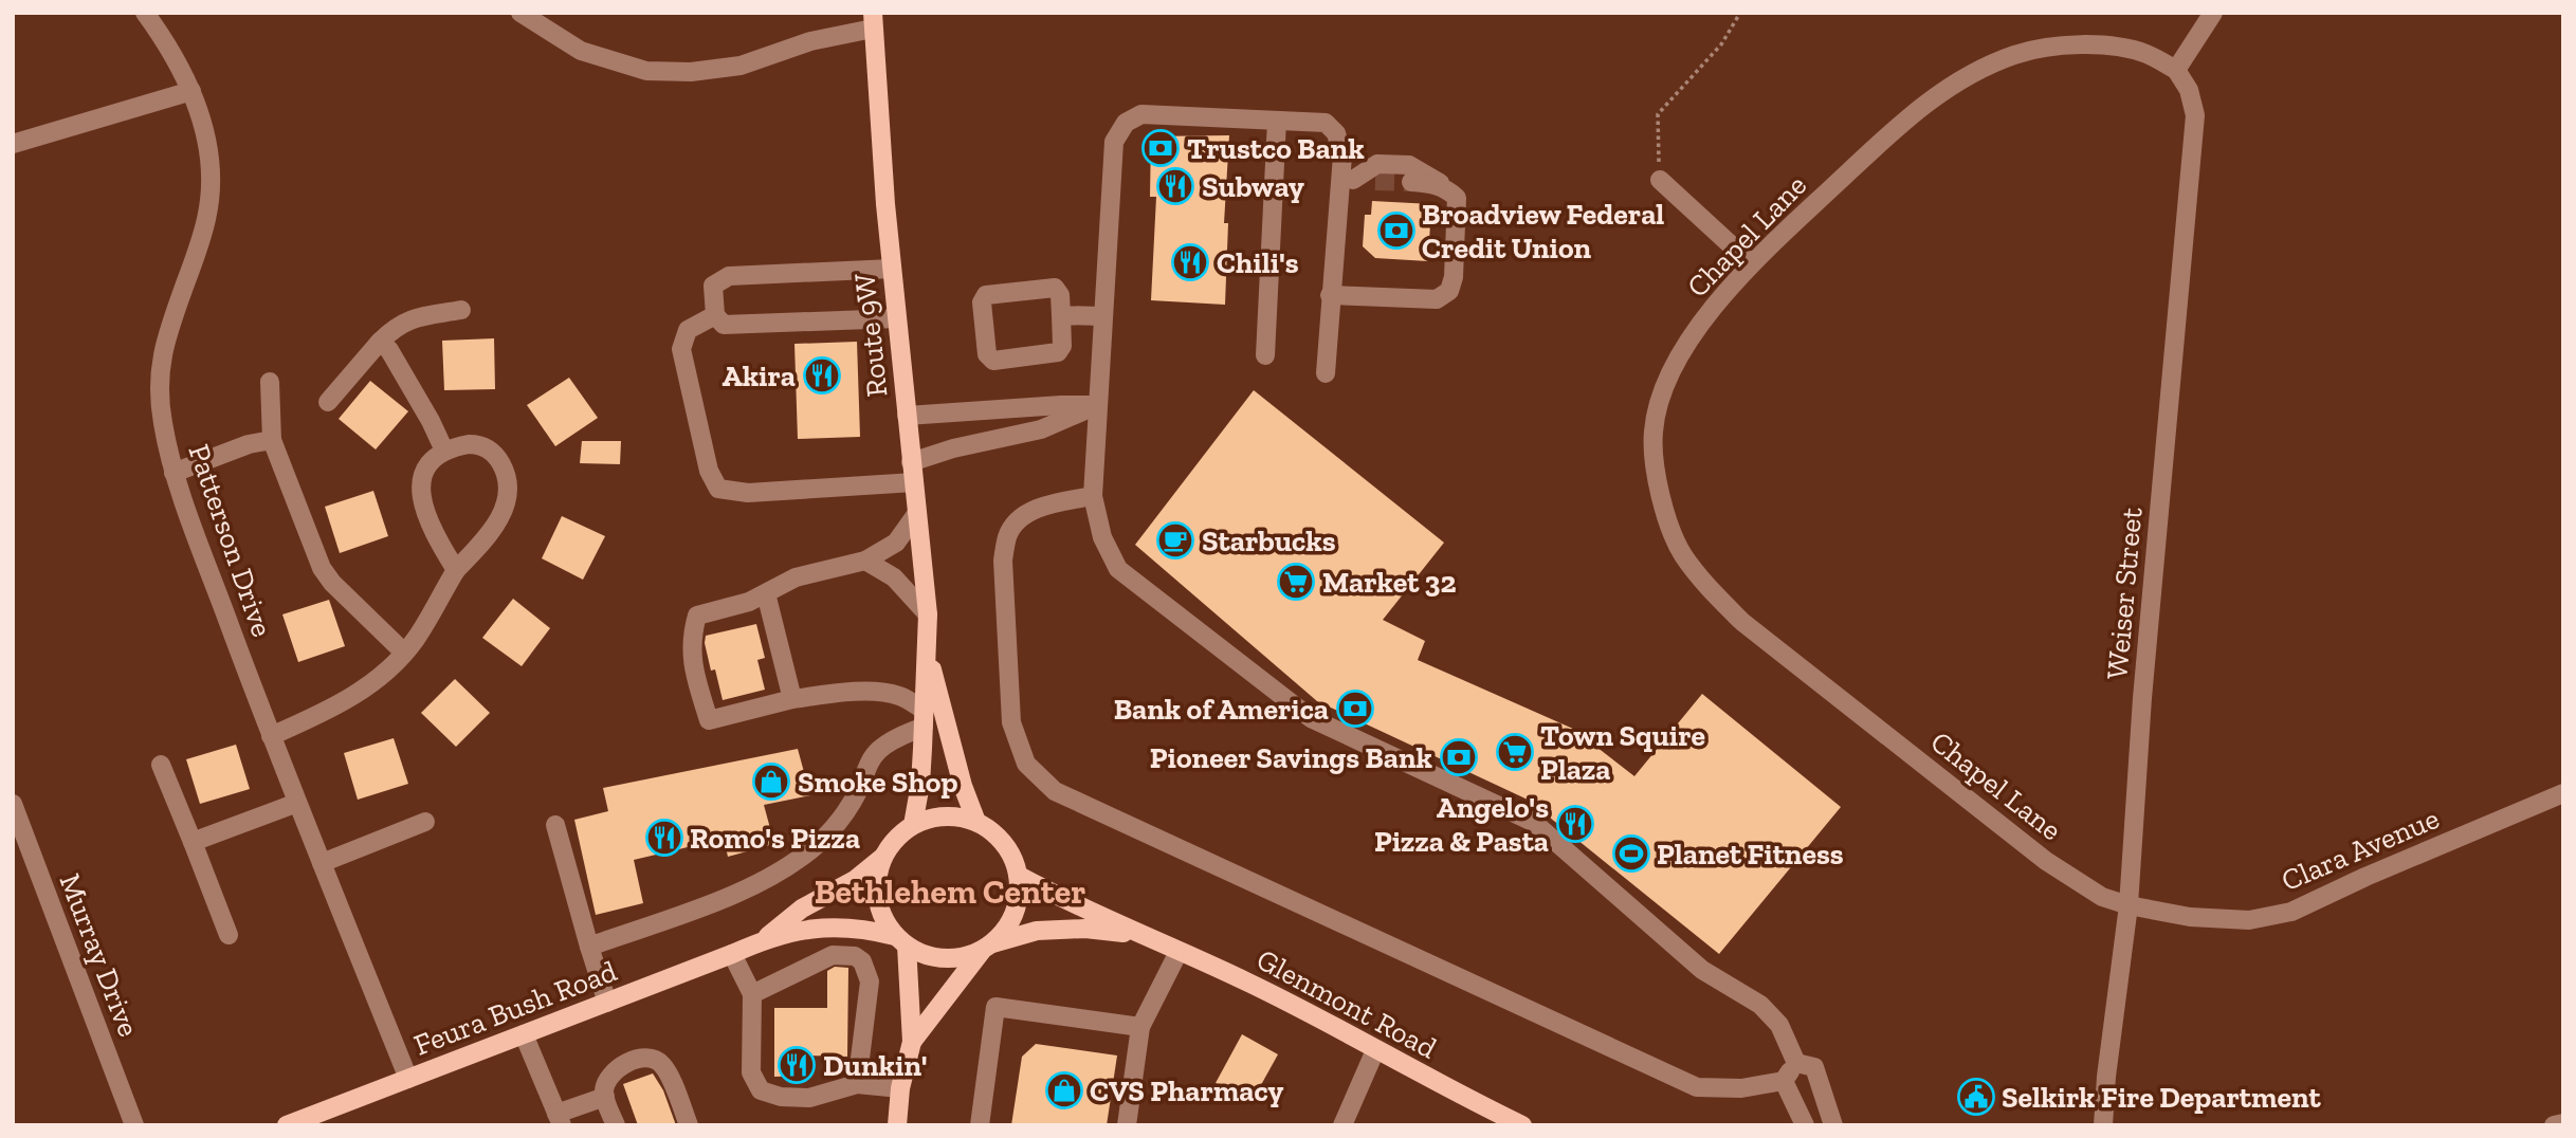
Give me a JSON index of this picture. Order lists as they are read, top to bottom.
{
  "streets": {
    "main road": ["Route 9W", "Glenmont Road", "Feura Bush Road"],
    "street": [
      "Chapel Lane",
      "Patterson Drive",
      "Weiser Street",
      "Clara Avenue",
      "Murray Drive"
    ]
  },
  "crossings": [
    ["Chapel Lane", "Weiser Street"],
    ["Chapel Lane", "Clara Avenue"],
    ["Route 9W", "Glenmont Road"],
    ["Route 9W", "Feura Bush Road"],
    ["Patterson Drive", "Feura Bush Road"],
    ["Weiser Street", "Clara Avenue"],
    ["Glenmont Road", "Feura Bush Road"]
  ],
  "districts": ["Bethlehem Center"],
  "places": {
    "bank": [
      "Trustco Bank",
      "Broadview Federal Credit Union",
      "Bank of America",
      "Pioneer Savings Bank"
    ],
    "restaurant": [
      "Subway",
      "Chili's",
      "Akira",
      "Angelo's Pizza & Pasta",
      "Romo's Pizza",
      "Dunkin'"
    ],
    "cafe": ["Starbucks"],
    "supermarket": ["Market 32", "Town Squire Plaza"],
    "shop": ["Smoke Shop", "CVS Pharmacy"],
    "sports": ["Planet Fitness"],
    "public building": ["Selkirk Fire Department"]
  }
}
